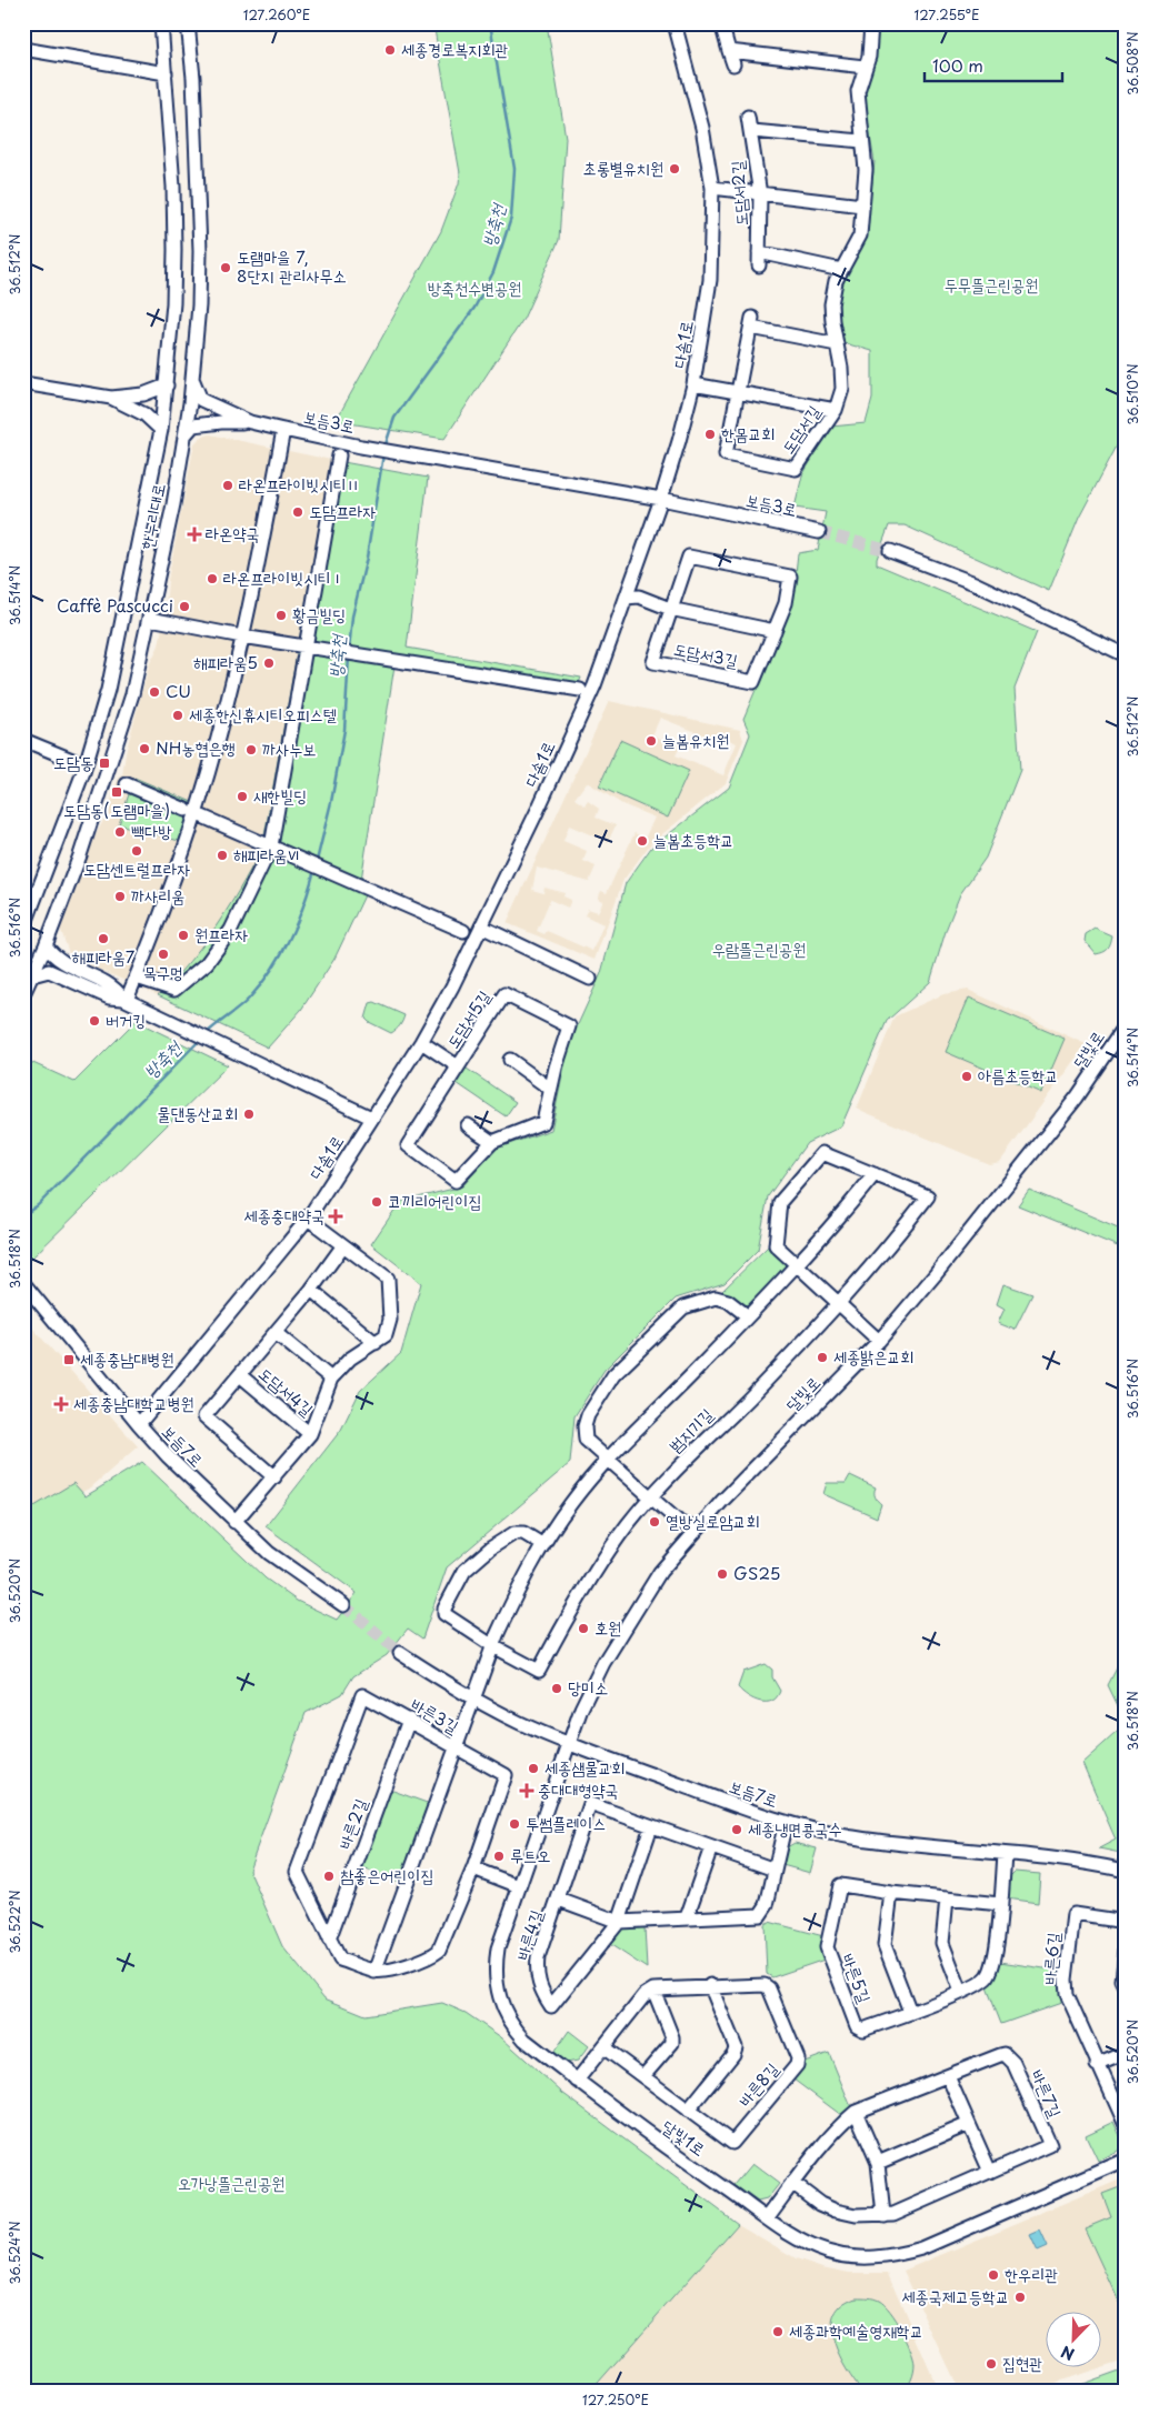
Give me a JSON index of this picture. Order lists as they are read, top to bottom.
{
  "streets": {
    "street": [
      "도담서2길",
      "다솜1로",
      "보듬3로",
      "도담서길",
      "한누리대로",
      "도담서3길",
      "도담서5길",
      "달빛로",
      "도담서4길",
      "범지기길",
      "보듬7로",
      "바른3길",
      "바른2길",
      "바른4길",
      "바른6길",
      "바른5길",
      "바른8길",
      "바른7길",
      "달빛1로"
    ]
  },
  "crossings": [
    ["도담서2길", "도담서길"],
    ["다솜1로", "보듬3로"],
    ["다솜1로", "도담서5길"],
    ["다솜1로", "도담서4길"],
    ["다솜1로", "보듬7로"],
    ["달빛로", "보듬7로"],
    ["달빛로", "달빛1로"],
    ["도담서4길", "보듬7로"],
    ["보듬7로", "바른5길"],
    ["보듬7로", "달빛1로"],
    ["바른3길", "바른2길"]
  ],
  "water": ["방축천"],
  "parks": [
    "두무뜰근린공원",
    "방축천수변공원",
    "우람뜰근린공원",
    "오가낭뜰근린공원"
  ],
  "places": {
    "other": [
      "세종경로복지회관",
      "초롱별유치원",
      "도램마을 7, 8단지 관리사무소",
      "한몸교회",
      "라온프라이빗시티Ⅱ",
      "도담프라자",
      "라온프라이빗시티Ⅰ",
      "Caffè Pascucci",
      "황금빌딩",
      "해피라움5",
      "CU",
      "세종한신휴시티오피스텔",
      "늘봄유치원",
      "NH농협은행",
      "까사누보",
      "새한빌딩",
      "빽다방",
      "늘봄초등학교",
      "도담센트럴프라자",
      "해피라움Ⅵ",
      "까사리움",
      "원프라자",
      "해피라움7",
      "목구멍",
      "버거킹",
      "아름초등학교",
      "물댄동산교회",
      "코끼리어린이집",
      "세종밝은교회",
      "열방실로암교회",
      "GS25",
      "호원",
      "당미소",
      "세종샘물교회",
      "투썸플레이스",
      "세종냉면콩국수",
      "루트오",
      "참좋은어린이집",
      "한우리관",
      "세종국제고등학교",
      "세종과학예술영재학교",
      "집현관"
    ],
    "health": [
      "라온약국",
      "세종충대약국",
      "세종충남대학교병원",
      "충대대형약국"
    ],
    "transit": ["도담동", "도담동(도램마을)", "세종충남대병원"]
  },
  "scale_bar": "100 m",
  "north": "bottom left",
  "coordinates": [
    "127.260°E",
    "127.255°E",
    "36.508°N",
    "36.512°N",
    "36.510°N",
    "36.514°N",
    "36.516°N",
    "36.518°N",
    "36.520°N",
    "36.522°N",
    "36.524°N",
    "127.250°E"
  ]
}
